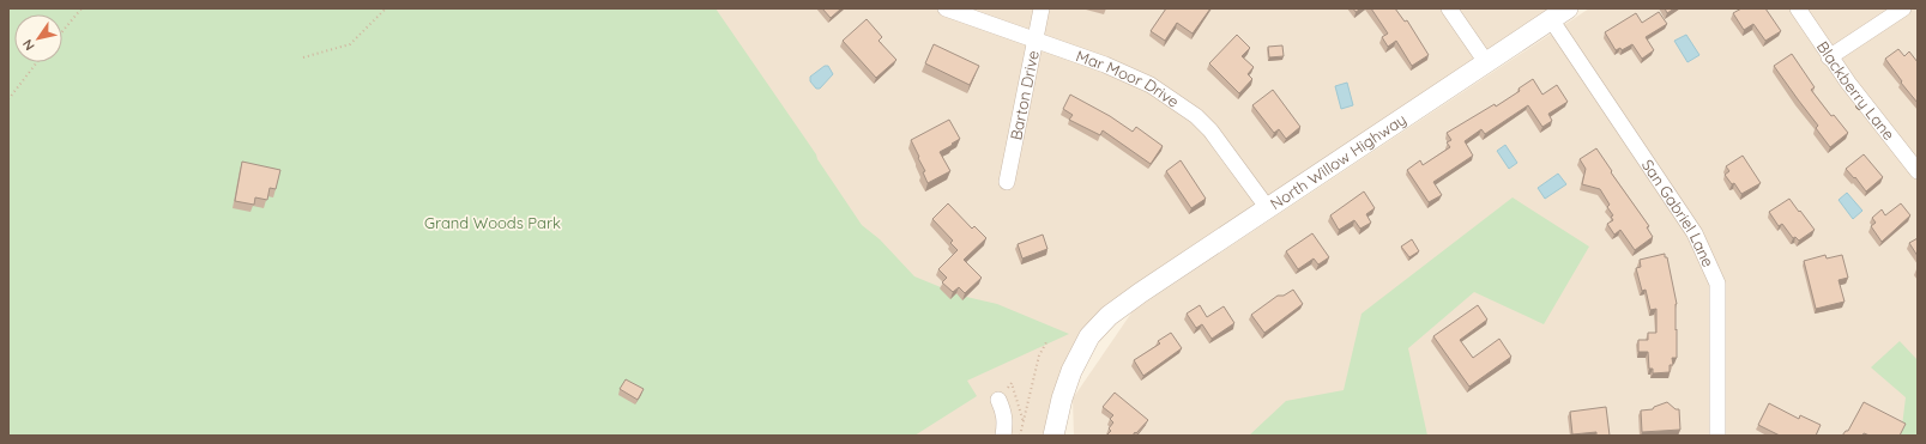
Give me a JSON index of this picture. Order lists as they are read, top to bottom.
{
  "streets": {
    "street": [
      "Mar Moor Drive",
      "Blackberry Lane",
      "Barton Drive",
      "North Willow Highway",
      "San Gabriel Lane"
    ]
  },
  "crossings": [
    ["Mar Moor Drive", "Barton Drive"],
    ["Mar Moor Drive", "North Willow Highway"],
    ["North Willow Highway", "San Gabriel Lane"]
  ],
  "parks": ["Grand Woods Park"],
  "north": "bottom left"
}
